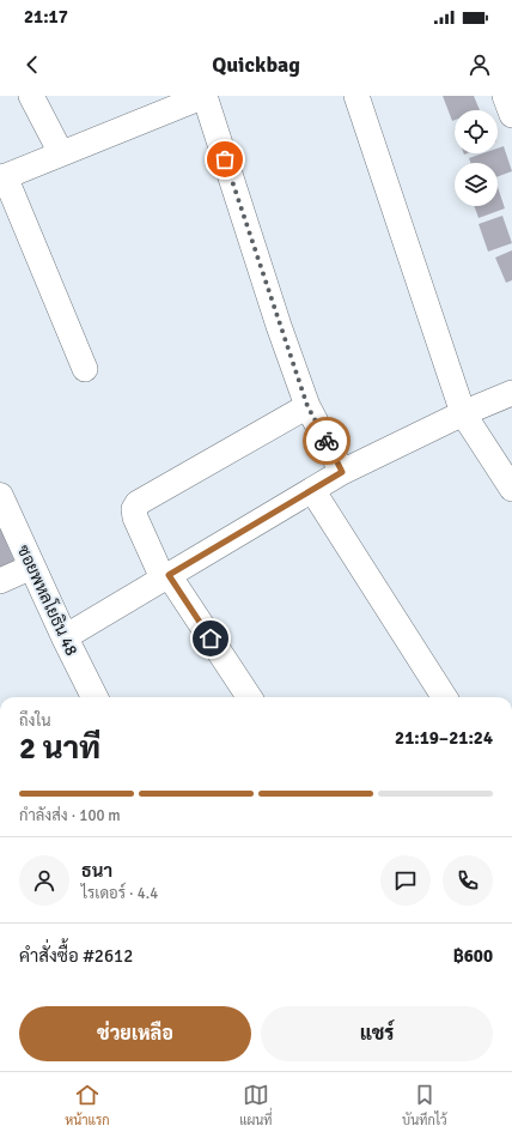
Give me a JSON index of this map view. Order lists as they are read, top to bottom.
{
  "streets": {
    "street": ["ซอยพหลโยธิน 48"]
  },
  "page": {
    "status": "21:17",
    "header": "Quickbag",
    "heading": ["2 นาที", "ถึงใน", "21:19–21:24"],
    "panel": [
      "ธนา",
      "ไรเดอร์ · 4.4",
      "คำสั่งซื้อ #2612",
      "฿600"
    ],
    "bar": "กำลังส่ง · 100 m",
    "buttons": ["ช่วยเหลือ", "แชร์"],
    "tabs": ["หน้าแรก", "แผนที่", "บันทึกไว้"]
  }
}
